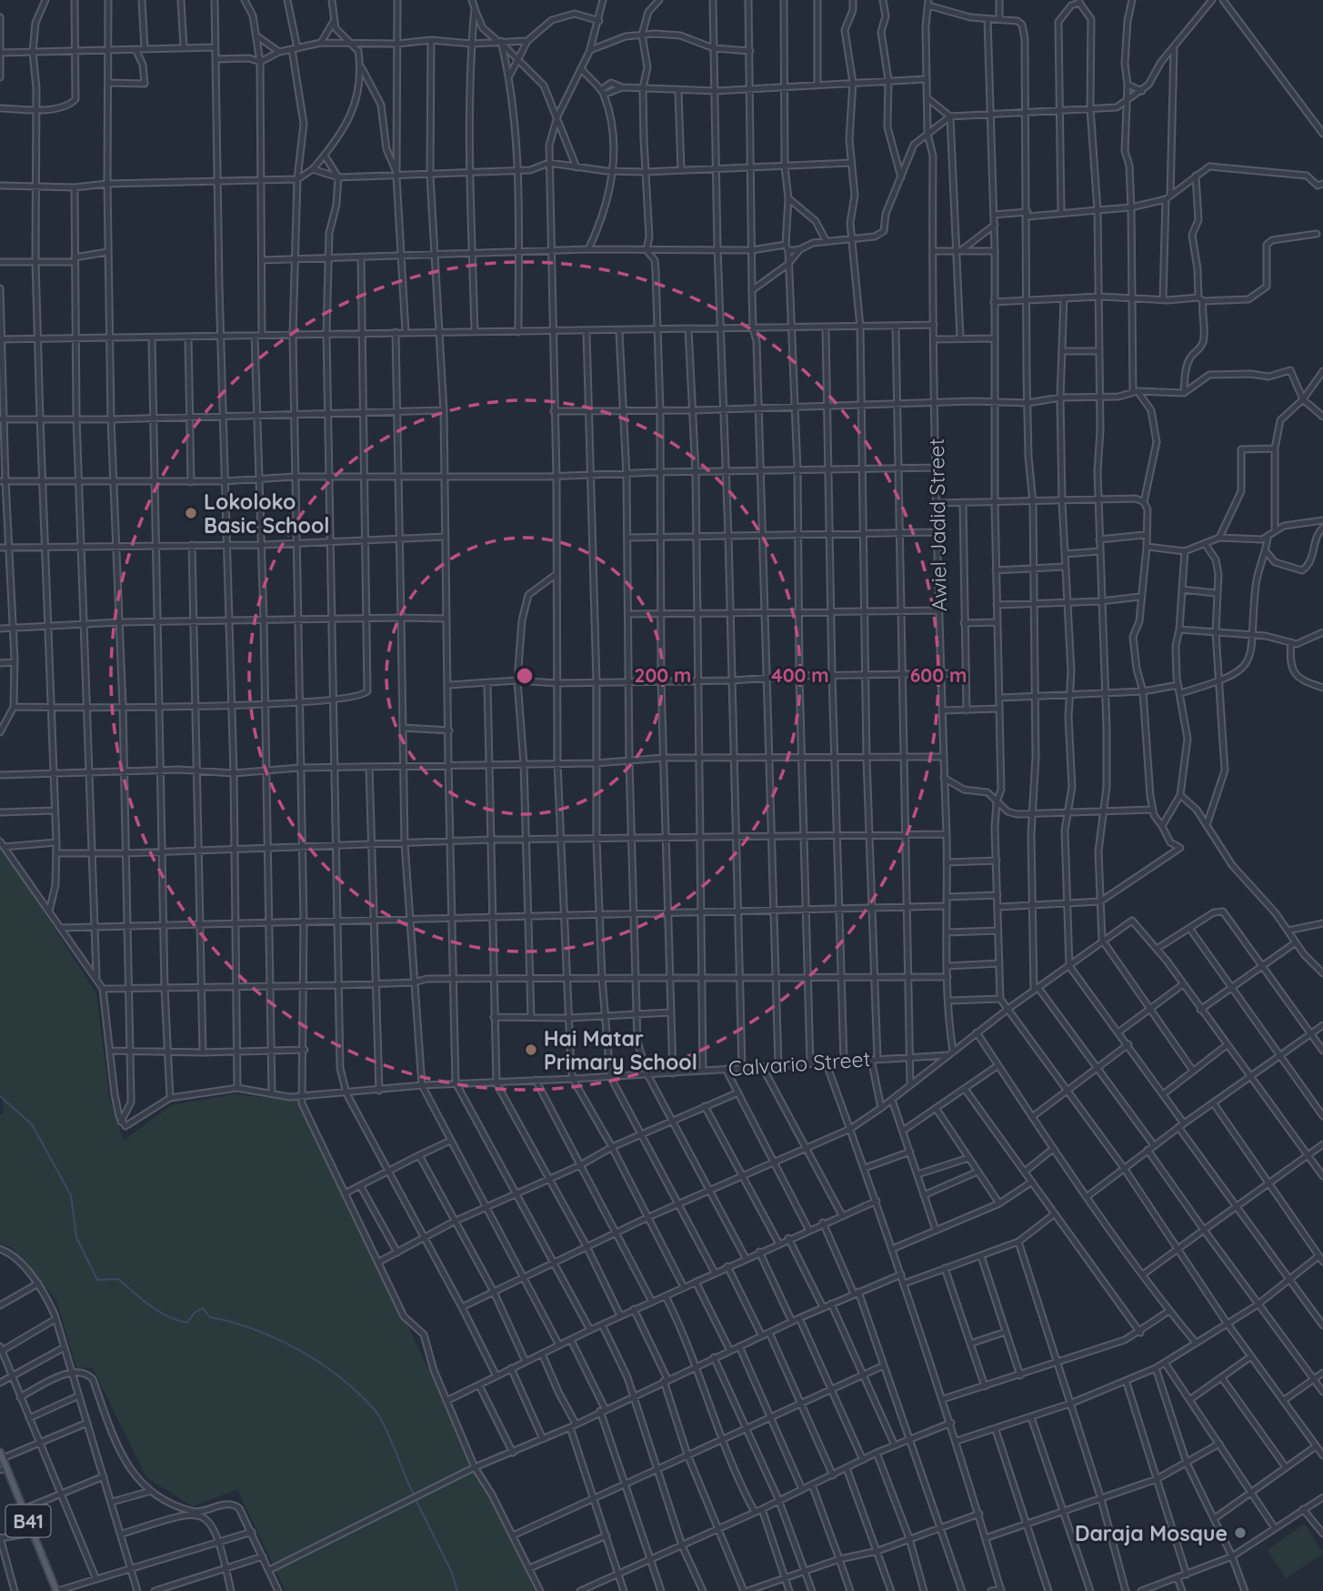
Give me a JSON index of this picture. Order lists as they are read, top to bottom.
{
  "streets": {
    "main road": ["B41"],
    "street": ["Awiel Jadid Street", "Calvario Street"]
  },
  "crossings": [
    ["Awiel Jadid Street", "Calvario Street"]
  ],
  "places": ["Lokoloko Basic School", "Hai Matar Primary School", "Daraja Mosque"],
  "rings": ["200 m", "400 m", "600 m"]
}
